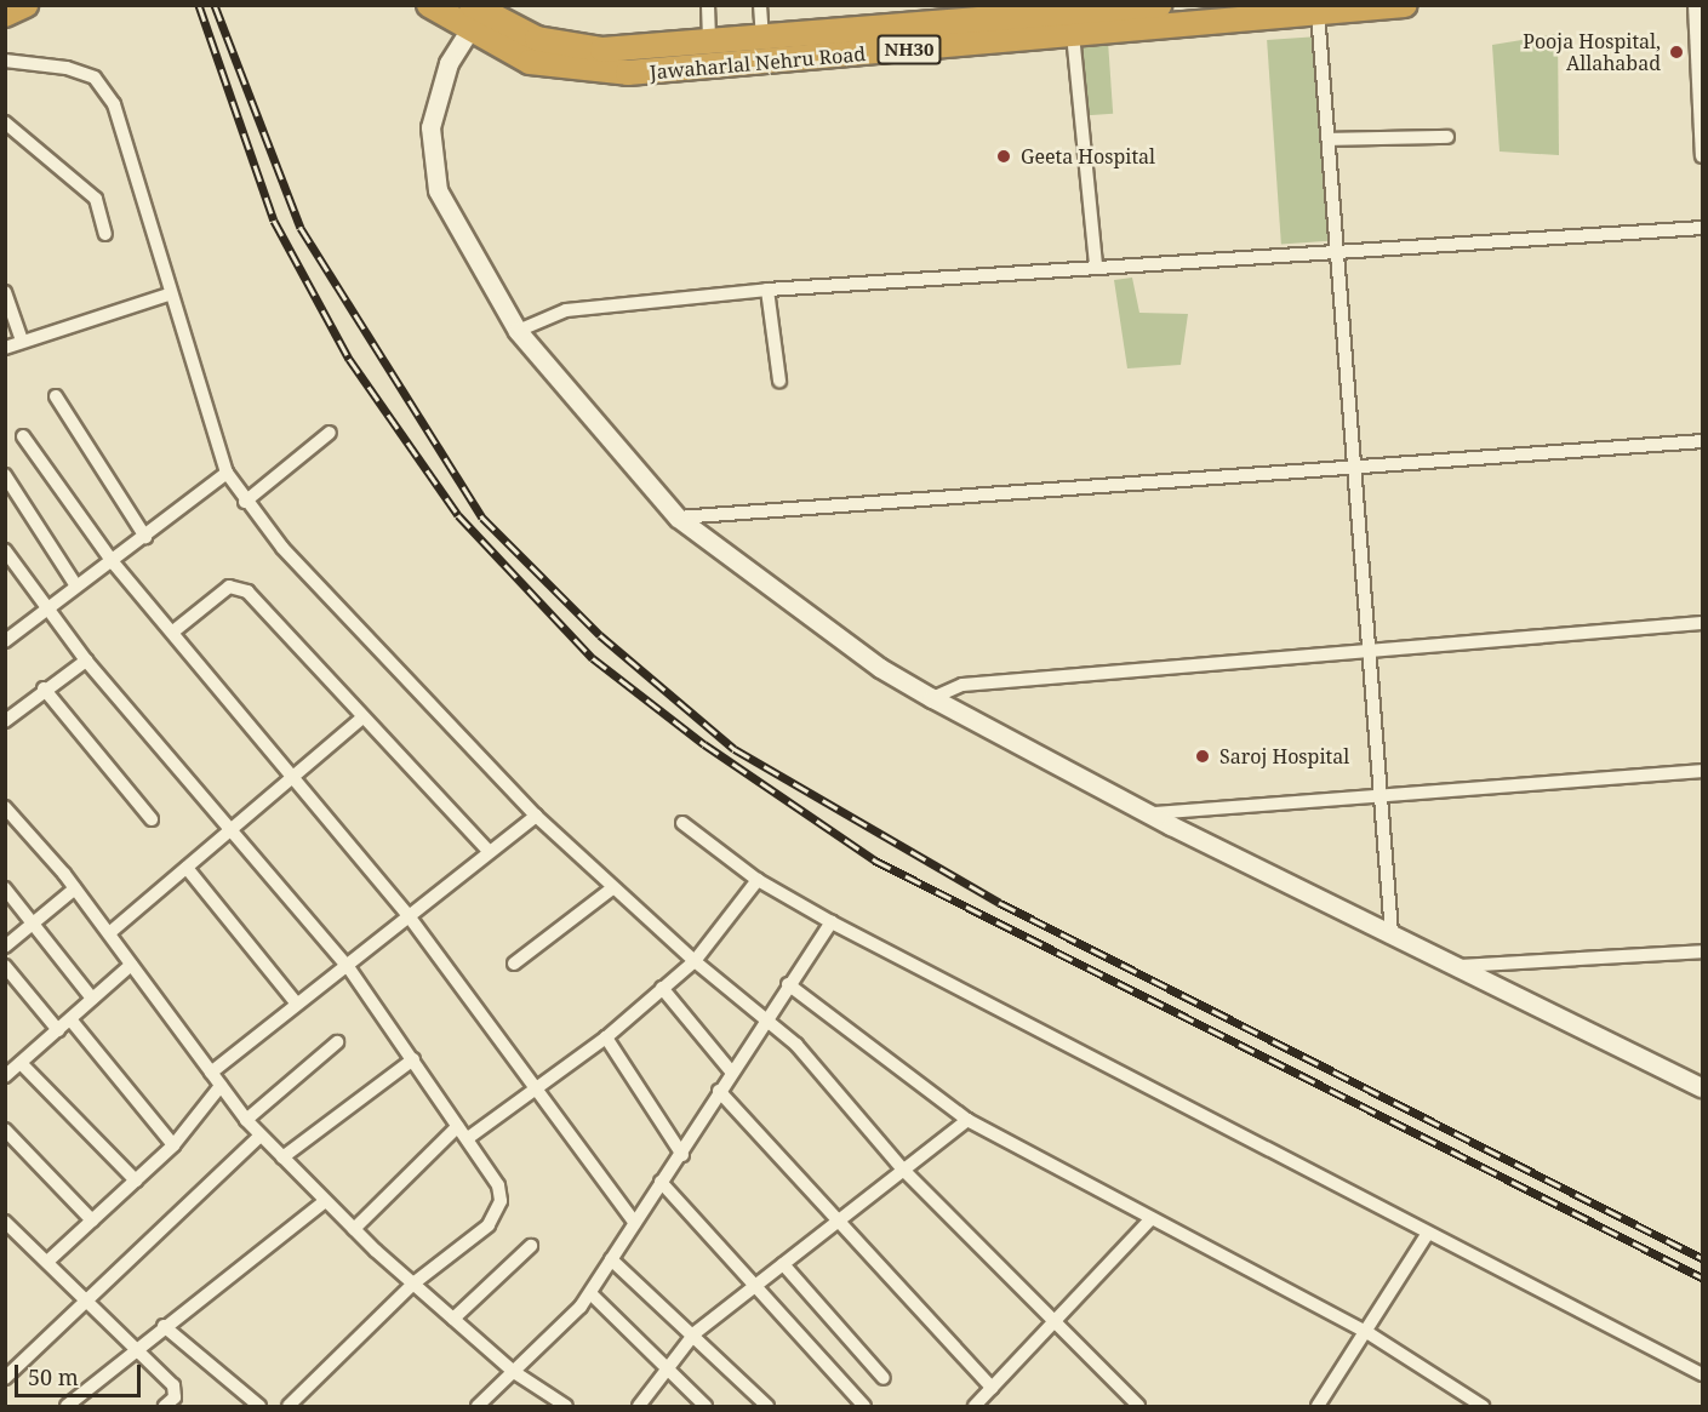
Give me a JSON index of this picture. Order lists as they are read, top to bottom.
{
  "streets": {
    "highway": ["NH30", "Jawaharlal Nehru Road"]
  },
  "places": ["Pooja Hospital, Allahabad", "Geeta Hospital", "Saroj Hospital"],
  "scale_bar": "50 m"
}
